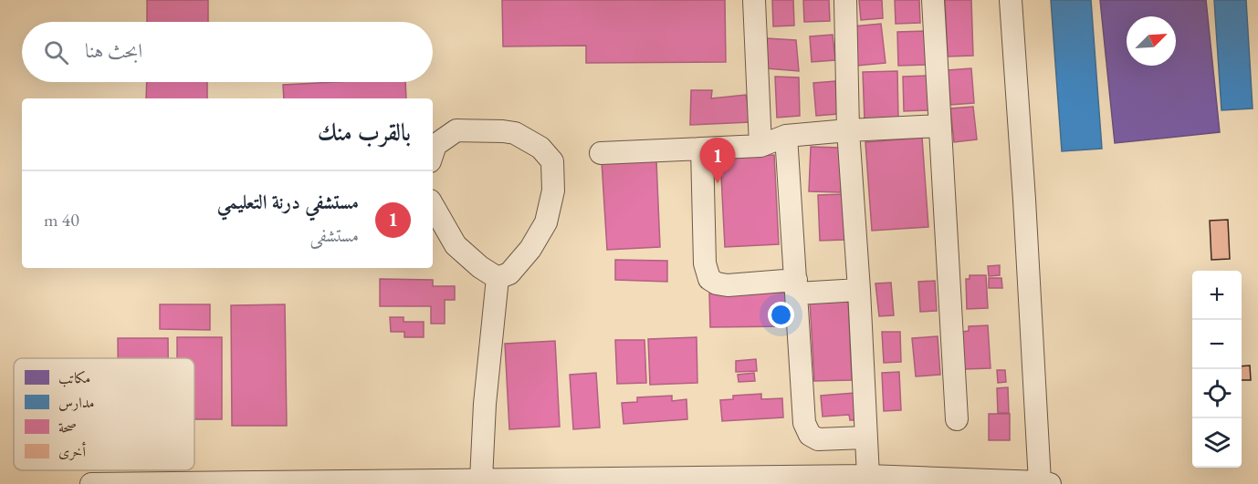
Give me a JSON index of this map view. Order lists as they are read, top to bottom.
{
  "legend": [
    "مكاتب",
    "مدارس",
    "صحة",
    "أخرى"
  ],
  "north": "top right",
  "page": {
    "search": "ابحث هنا",
    "heading": "بالقرب منك",
    "pins": "1",
    "list": [
      {
        "mark": "1",
        "name": "مستشفي درنة التعليمي",
        "note": "مستشفى",
        "value": "40 m"
      }
    ],
    "map_buttons": ["+", "−"]
  }
}
